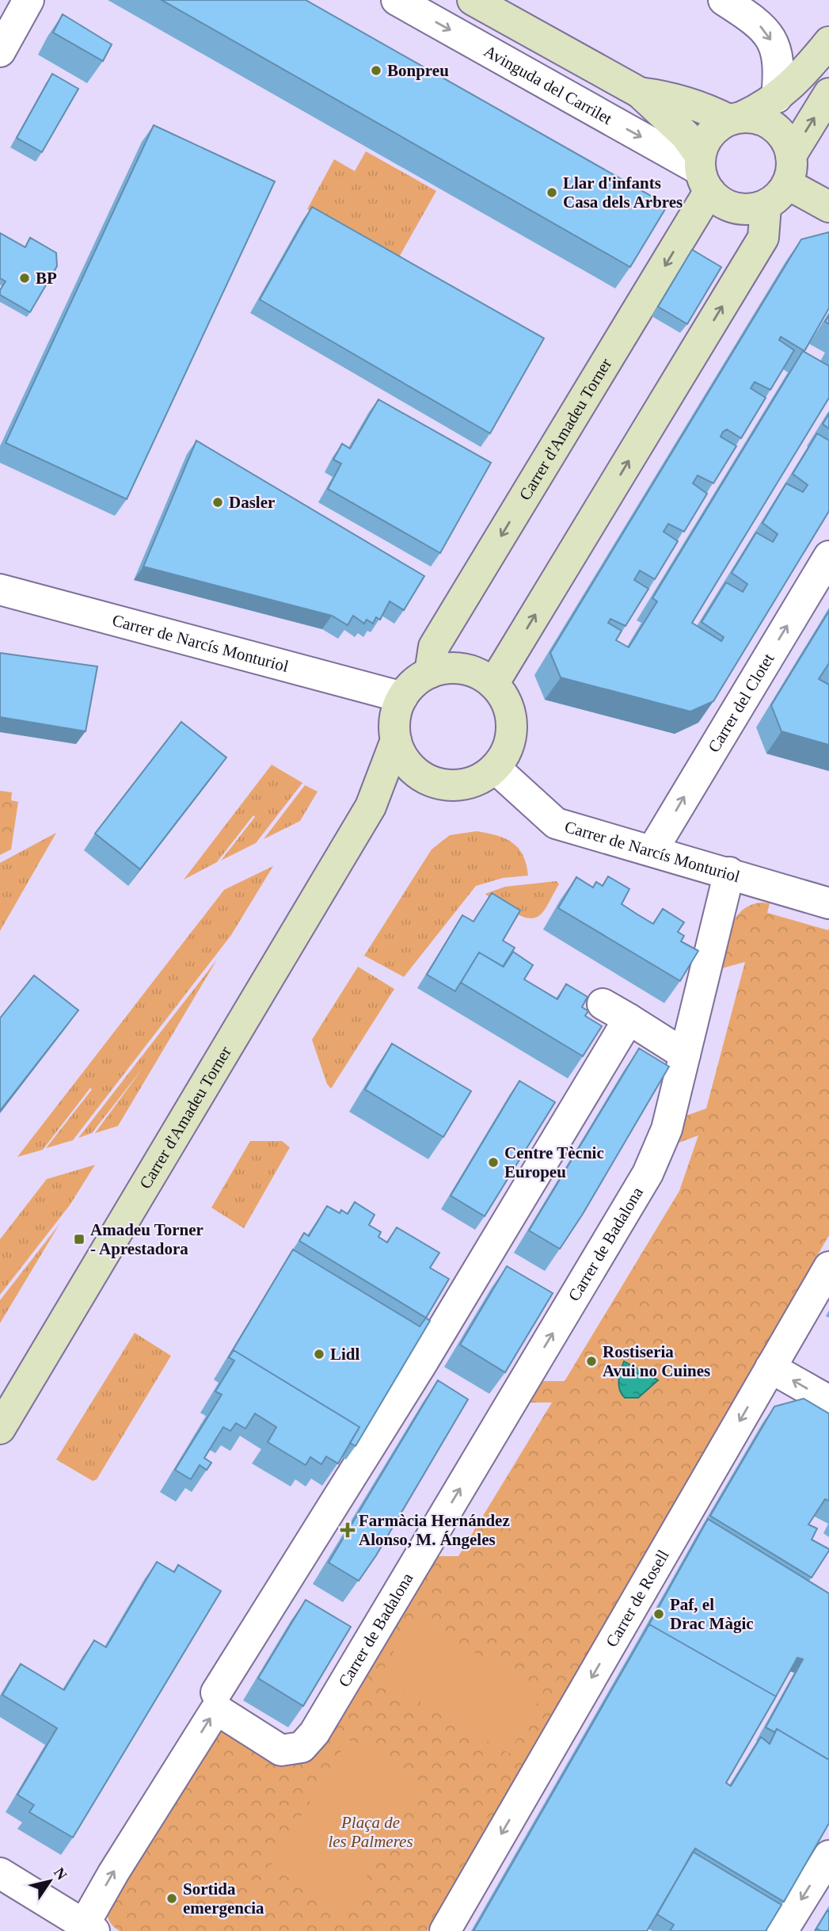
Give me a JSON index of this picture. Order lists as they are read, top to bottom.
{
  "streets": {
    "street": [
      "Avinguda del Carrilet",
      "Carrer d'Amadeu Torner",
      "Carrer de Narcís Monturiol",
      "Carrer del Clotet",
      "Carrer de Badalona",
      "Carrer de Rosell"
    ]
  },
  "crossings": [
    ["Avinguda del Carrilet", "Carrer d'Amadeu Torner"],
    ["Carrer d'Amadeu Torner", "Carrer de Narcís Monturiol"],
    ["Carrer de Narcís Monturiol", "Carrer del Clotet"],
    ["Carrer de Narcís Monturiol", "Carrer de Badalona"]
  ],
  "one_way": ["Carrer de Rosell"],
  "parks": ["Plaça de les Palmeres"],
  "places": {
    "other": [
      "Bonpreu",
      "Llar d'infants Casa dels Arbres",
      "BP",
      "Dasler",
      "Centre Tècnic Europeu",
      "Lidl",
      "Rostiseria Avui no Cuines",
      "Paf, el Drac Màgic",
      "Sortida emergencia"
    ],
    "transit": ["Amadeu Torner - Aprestadora"],
    "health": ["Farmàcia Hernández Alonso, M. Ángeles"]
  },
  "north": "top right"
}
